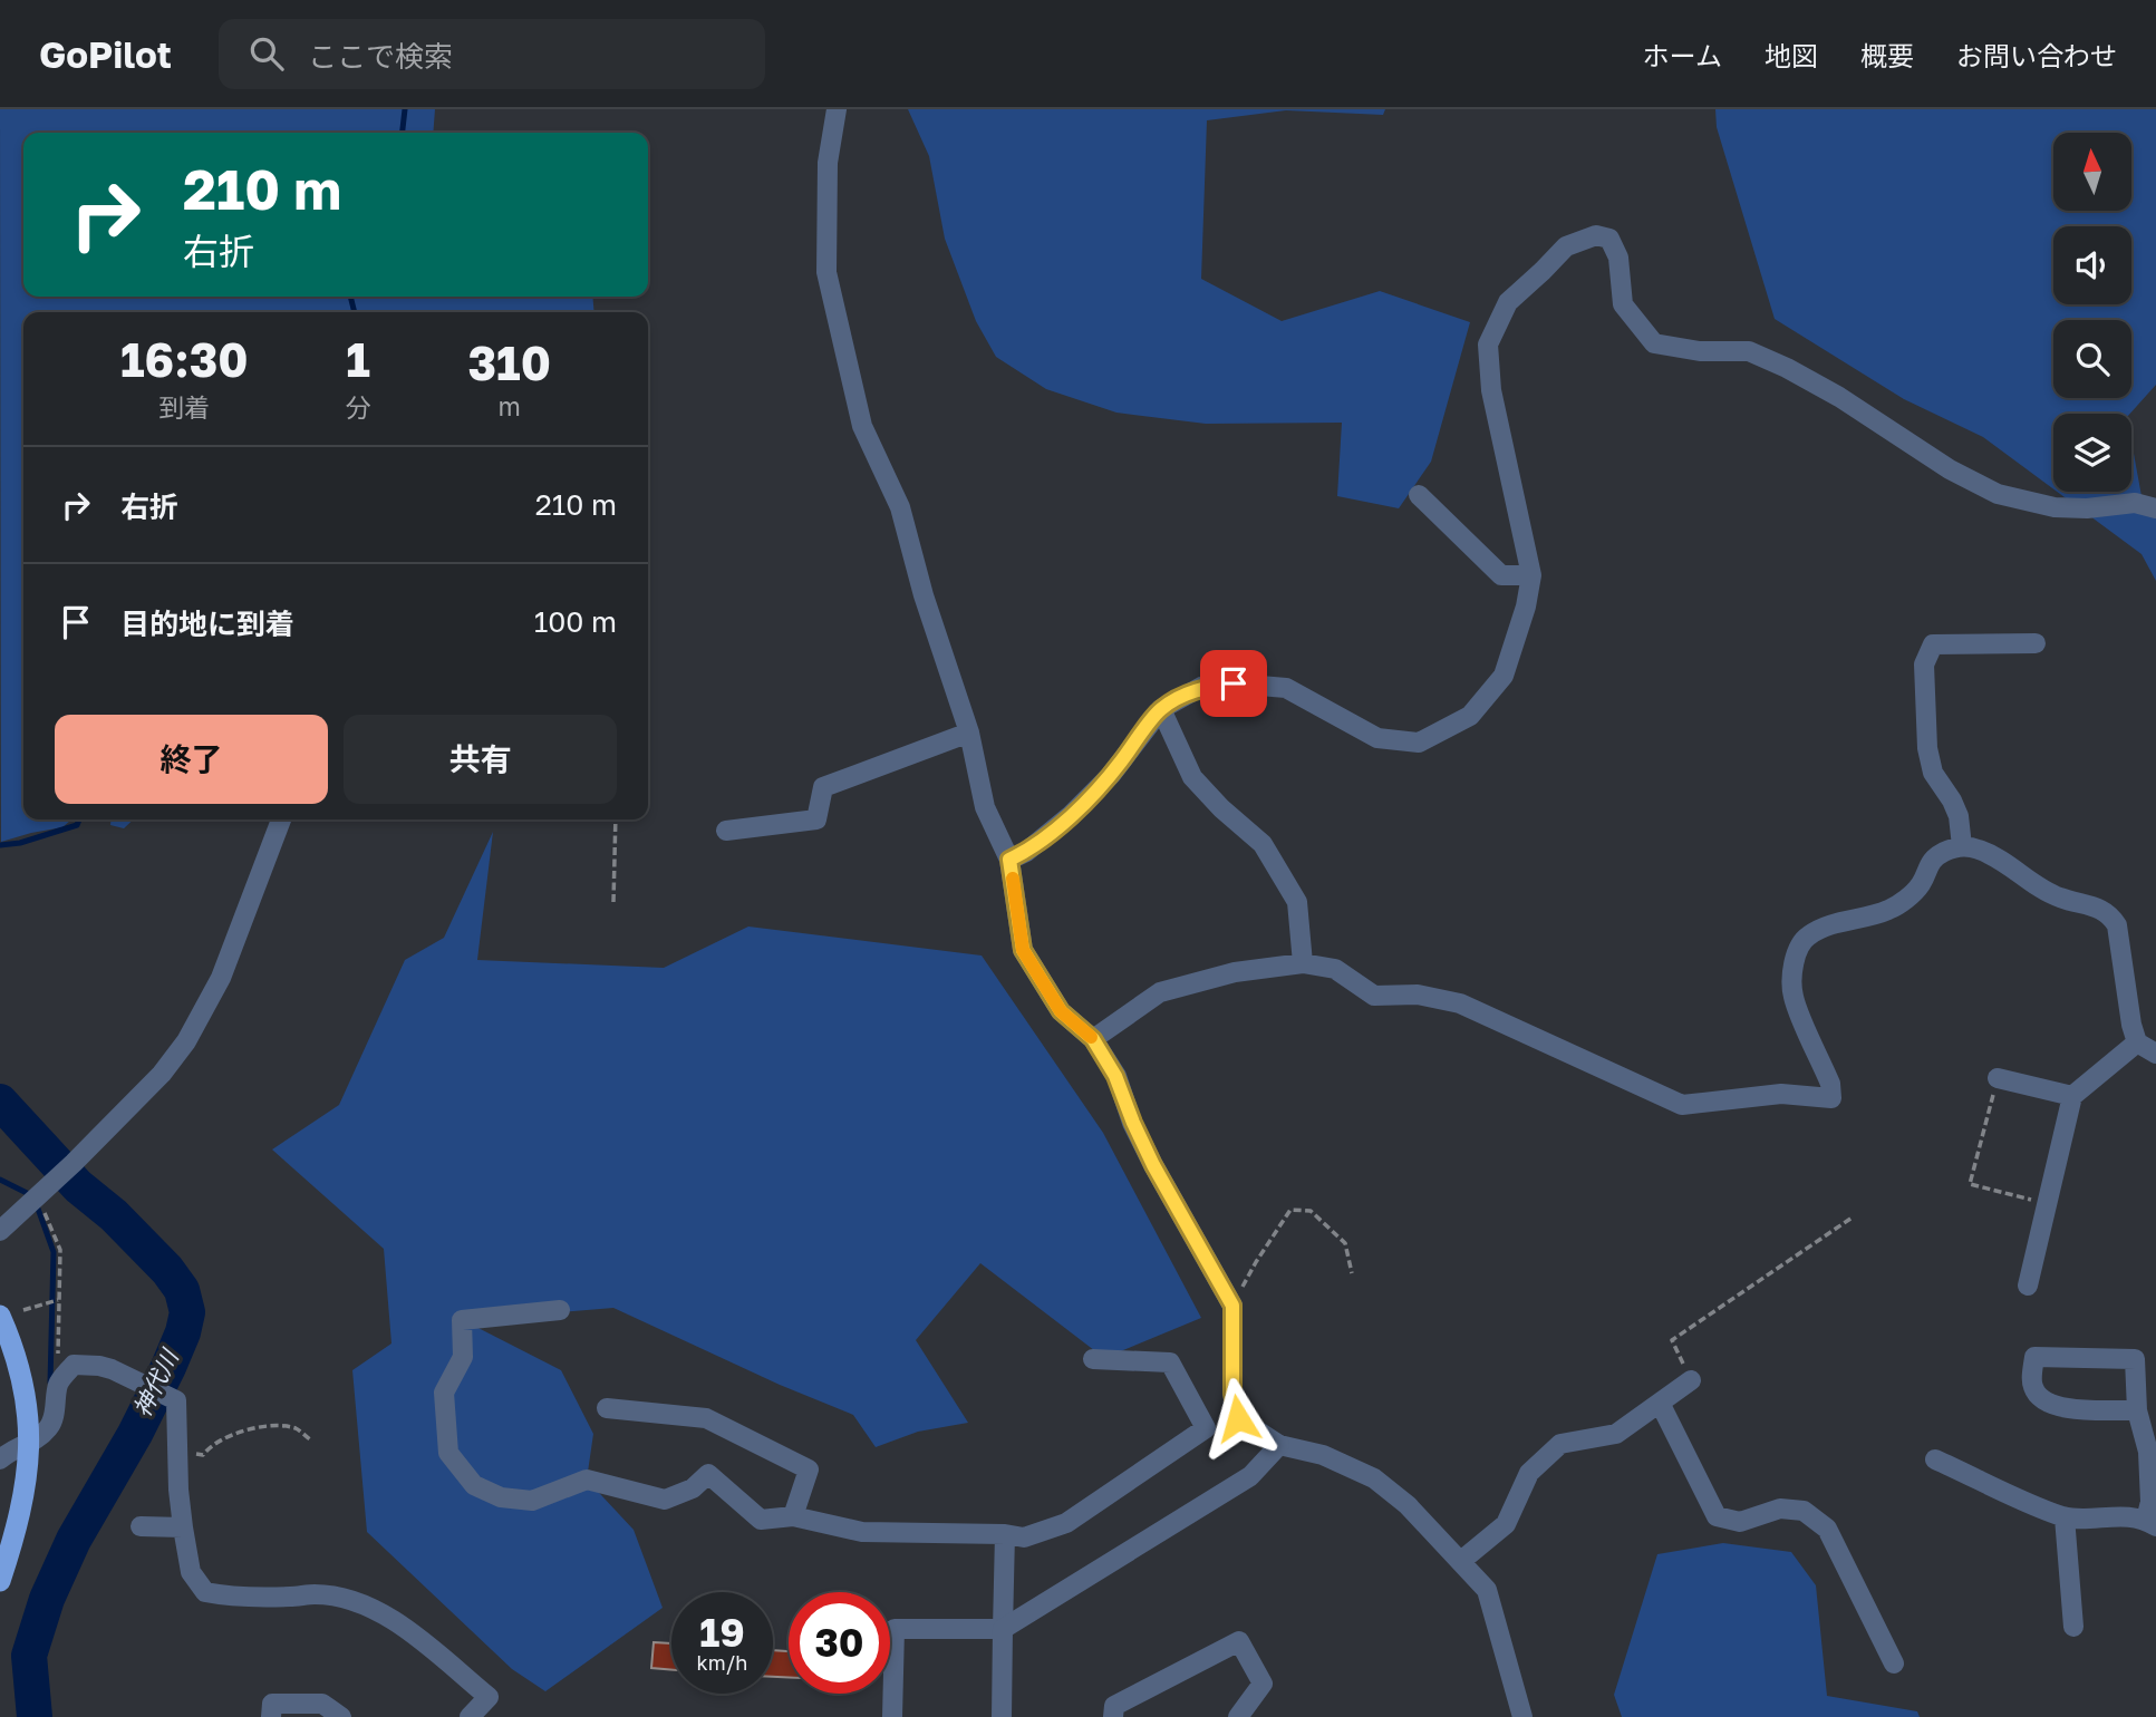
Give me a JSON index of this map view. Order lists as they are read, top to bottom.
{
  "water": ["神代川"],
  "north": "top",
  "page": {
    "header": "GoPilot",
    "search": "ここで検索",
    "nav": [
      "ホーム",
      "地図",
      "概要",
      "お問い合わせ"
    ],
    "turn": ["210 m", "右折"],
    "eta": [
      "16:30",
      "到着",
      "1",
      "分",
      "310",
      "m"
    ],
    "list": [
      {
        "name": "右折",
        "value": "210 m"
      },
      {
        "name": "目的地に到着",
        "value": "100 m"
      }
    ],
    "buttons": ["終了", "共有"],
    "speed": "19 km/h",
    "limit": "30"
  }
}
